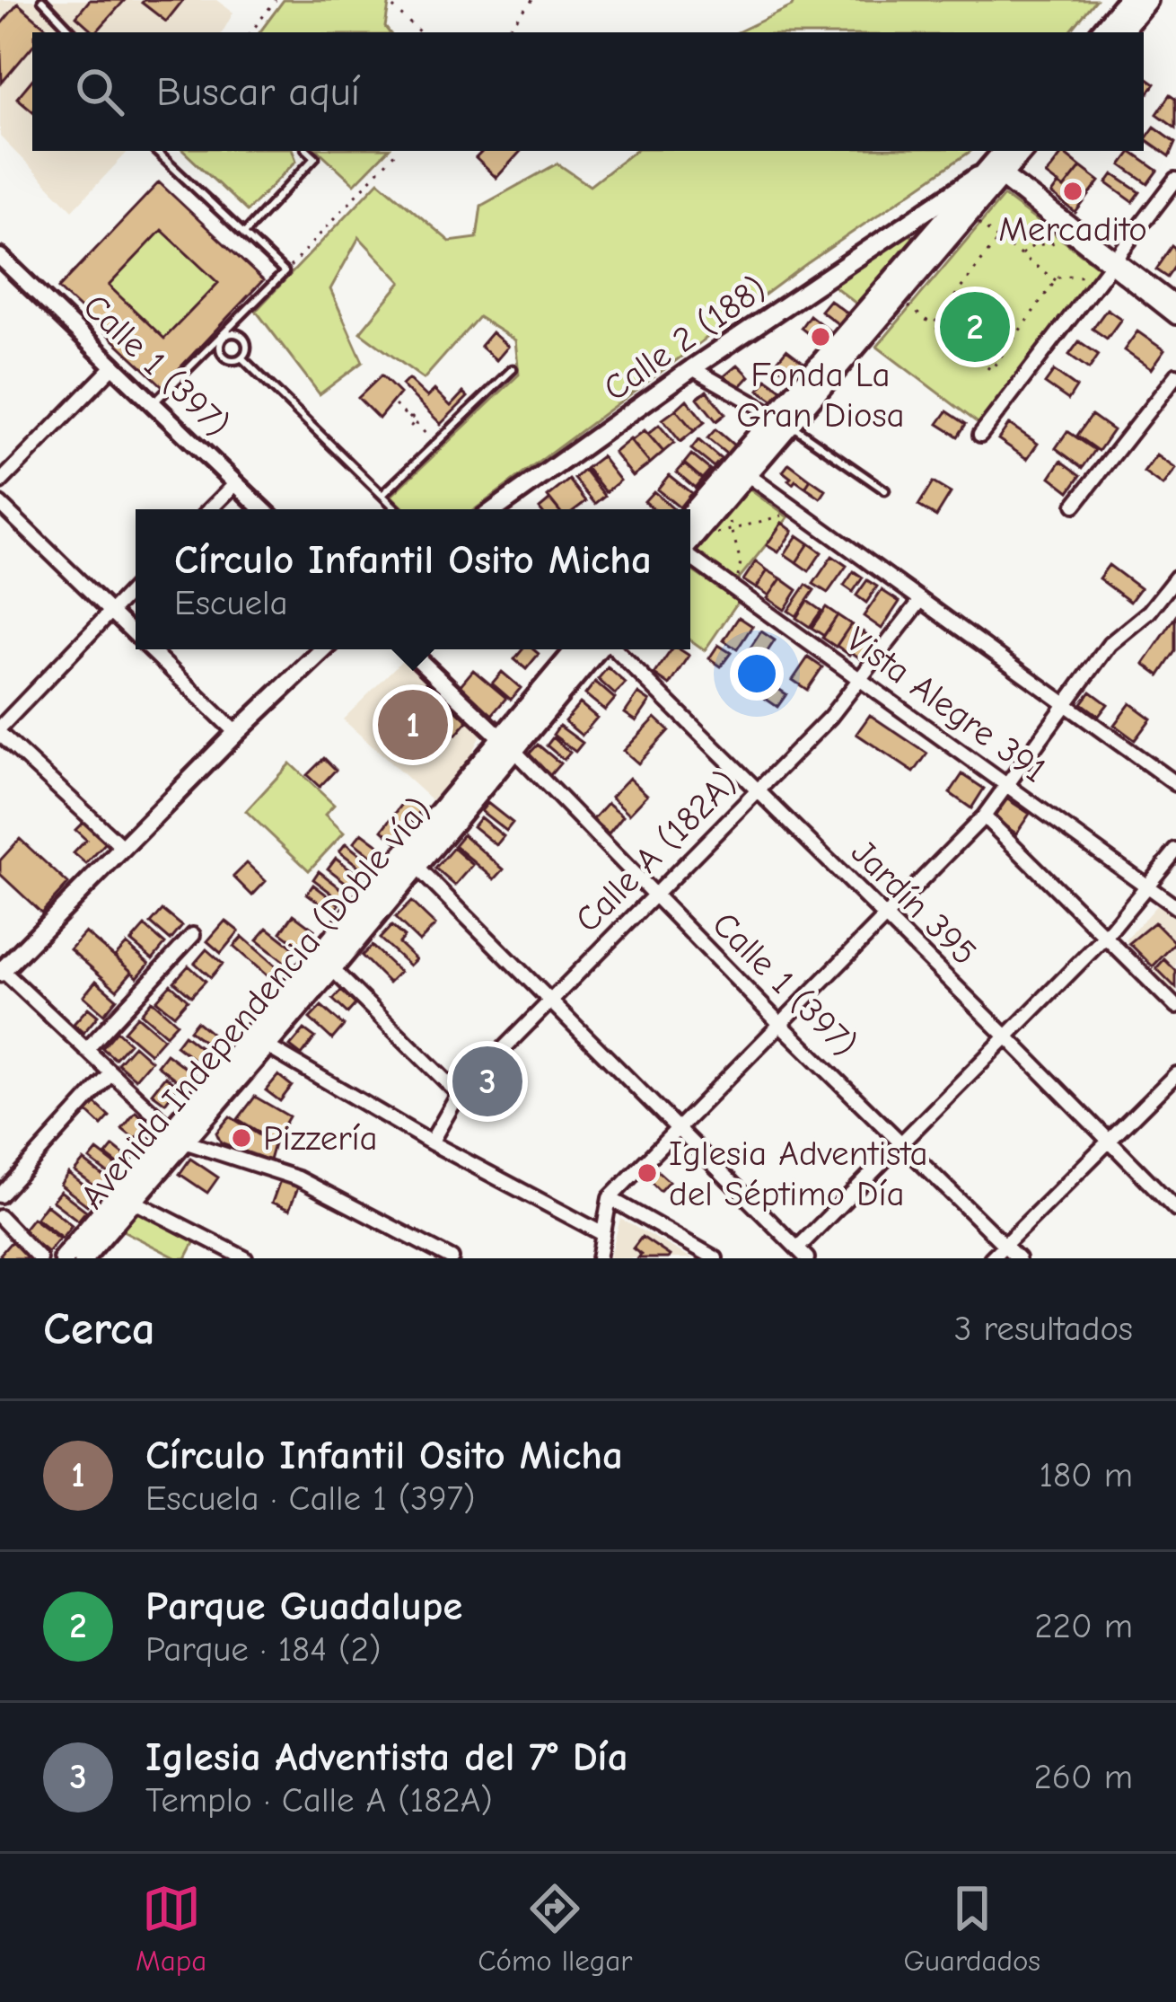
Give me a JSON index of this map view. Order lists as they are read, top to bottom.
{
  "streets": {
    "main road": ["Calle 2 (188)", "Avenida Independencia (Doble vía)"],
    "street": [
      "Calle 1 (397)",
      "Vista Alegre 391",
      "Calle A (182A)",
      "Jardín 395"
    ]
  },
  "crossings": [
    ["Calle 1 (397)", "Calle A (182A)"],
    ["Calle 1 (397)", "Avenida Independencia (Doble vía)"],
    ["Vista Alegre 391", "Calle A (182A)"],
    ["Calle A (182A)", "Jardín 395"]
  ],
  "places": [
    "Mercadito",
    "Fonda La Gran Diosa",
    "Pizzería",
    "Iglesia Adventista del Séptimo Día"
  ],
  "page": {
    "search": "Buscar aquí",
    "pins": ["2", "1", "3"],
    "popup": ["Círculo Infantil Osito Micha", "Escuela"],
    "heading": ["Cerca", "3 resultados"],
    "list": [
      {
        "mark": "1",
        "name": "Círculo Infantil Osito Micha",
        "note": "Escuela · Calle 1 (397)",
        "value": "180 m"
      },
      {
        "mark": "2",
        "name": "Parque Guadalupe",
        "note": "Parque · 184 (2)",
        "value": "220 m"
      },
      {
        "mark": "3",
        "name": "Iglesia Adventista del 7° Día",
        "note": "Templo · Calle A (182A)",
        "value": "260 m"
      }
    ],
    "nav": ["Mapa", "Cómo llegar", "Guardados"]
  }
}
